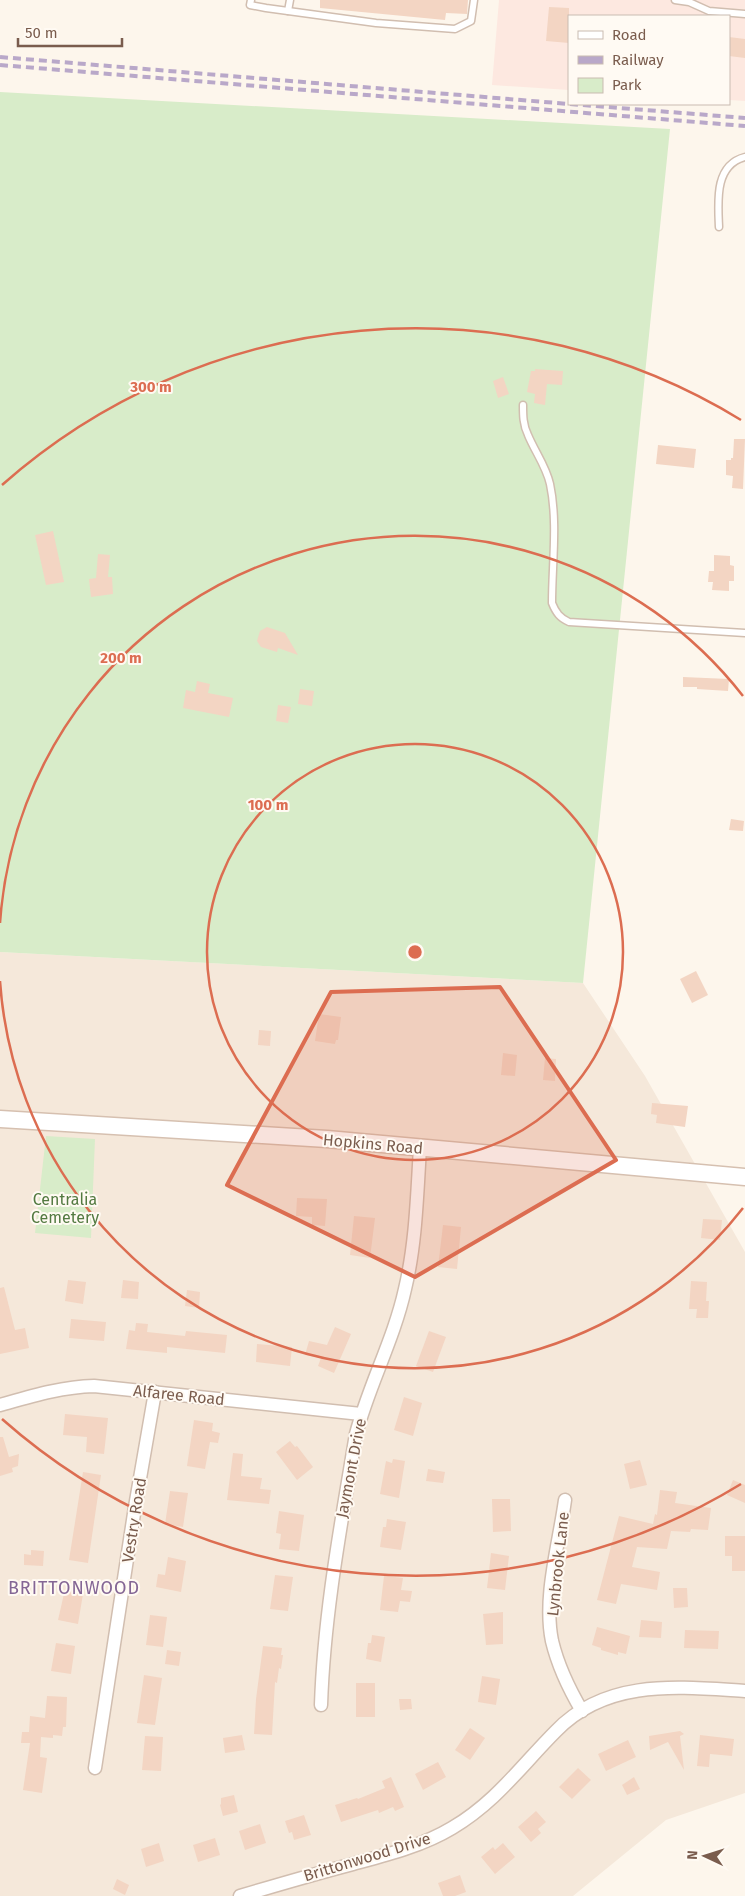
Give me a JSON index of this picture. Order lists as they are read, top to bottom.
{
  "streets": {
    "main road": ["Hopkins Road"],
    "street": [
      "Alfaree Road",
      "Jaymont Drive",
      "Vestry Road",
      "Lynbrook Lane",
      "Brittonwood Drive"
    ]
  },
  "crossings": [
    ["Hopkins Road", "Jaymont Drive"],
    ["Alfaree Road", "Jaymont Drive"],
    ["Alfaree Road", "Vestry Road"],
    ["Lynbrook Lane", "Brittonwood Drive"]
  ],
  "districts": ["BRITTONWOOD"],
  "parks": ["Centralia Cemetery"],
  "legend": ["Road", "Railway", "Park"],
  "scale_bar": "50 m",
  "north": "left",
  "rings": ["300 m", "200 m", "100 m"]
}
